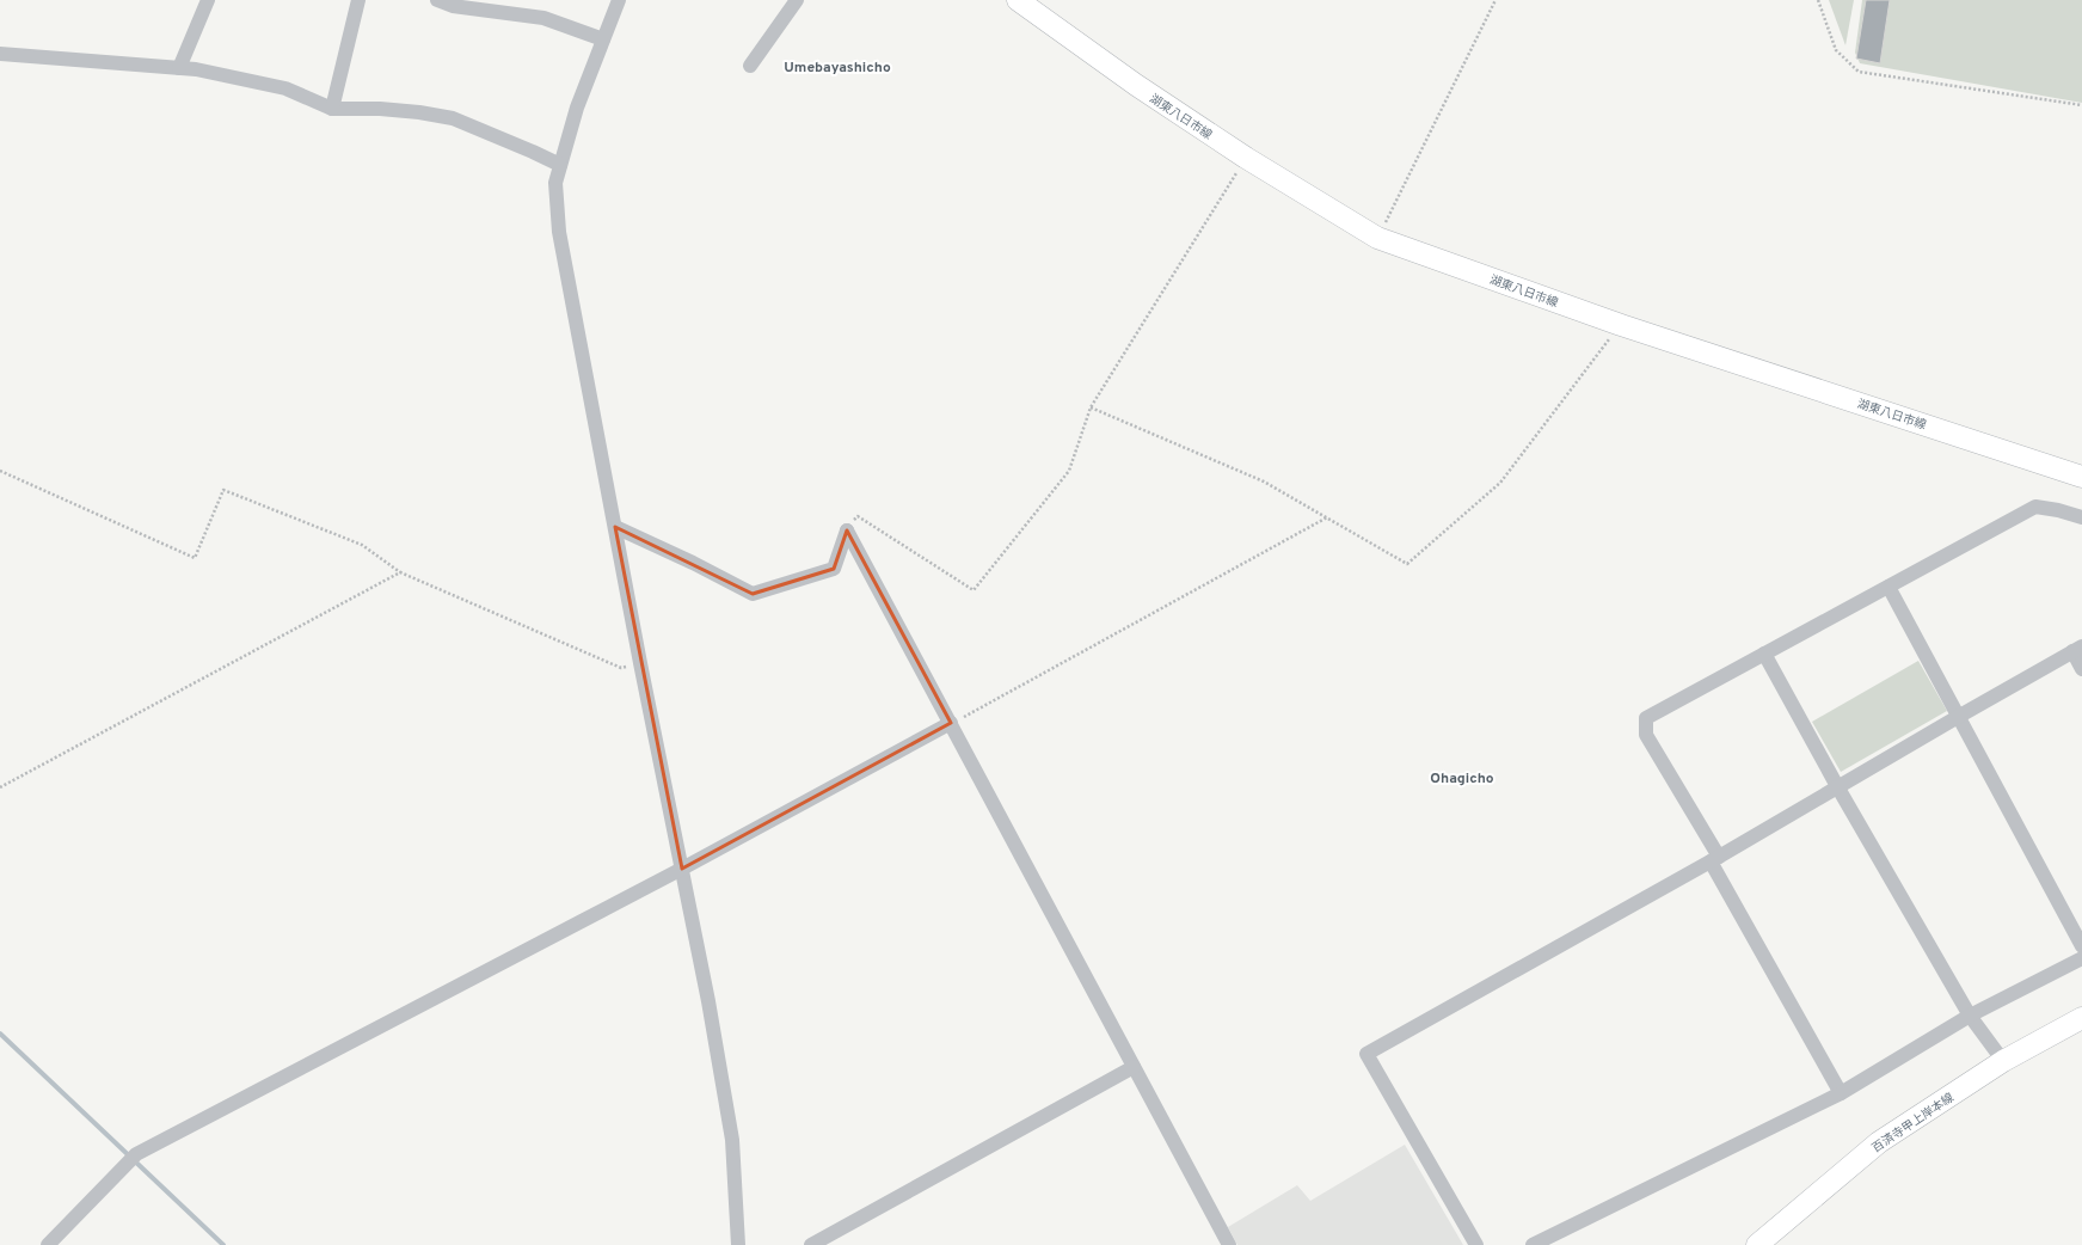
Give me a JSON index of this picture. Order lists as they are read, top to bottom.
{
  "streets": {
    "main road": ["湖東八日市線", "百済寺甲上岸本線"]
  },
  "districts": ["Umebayashicho", "Ohagicho"]
}
